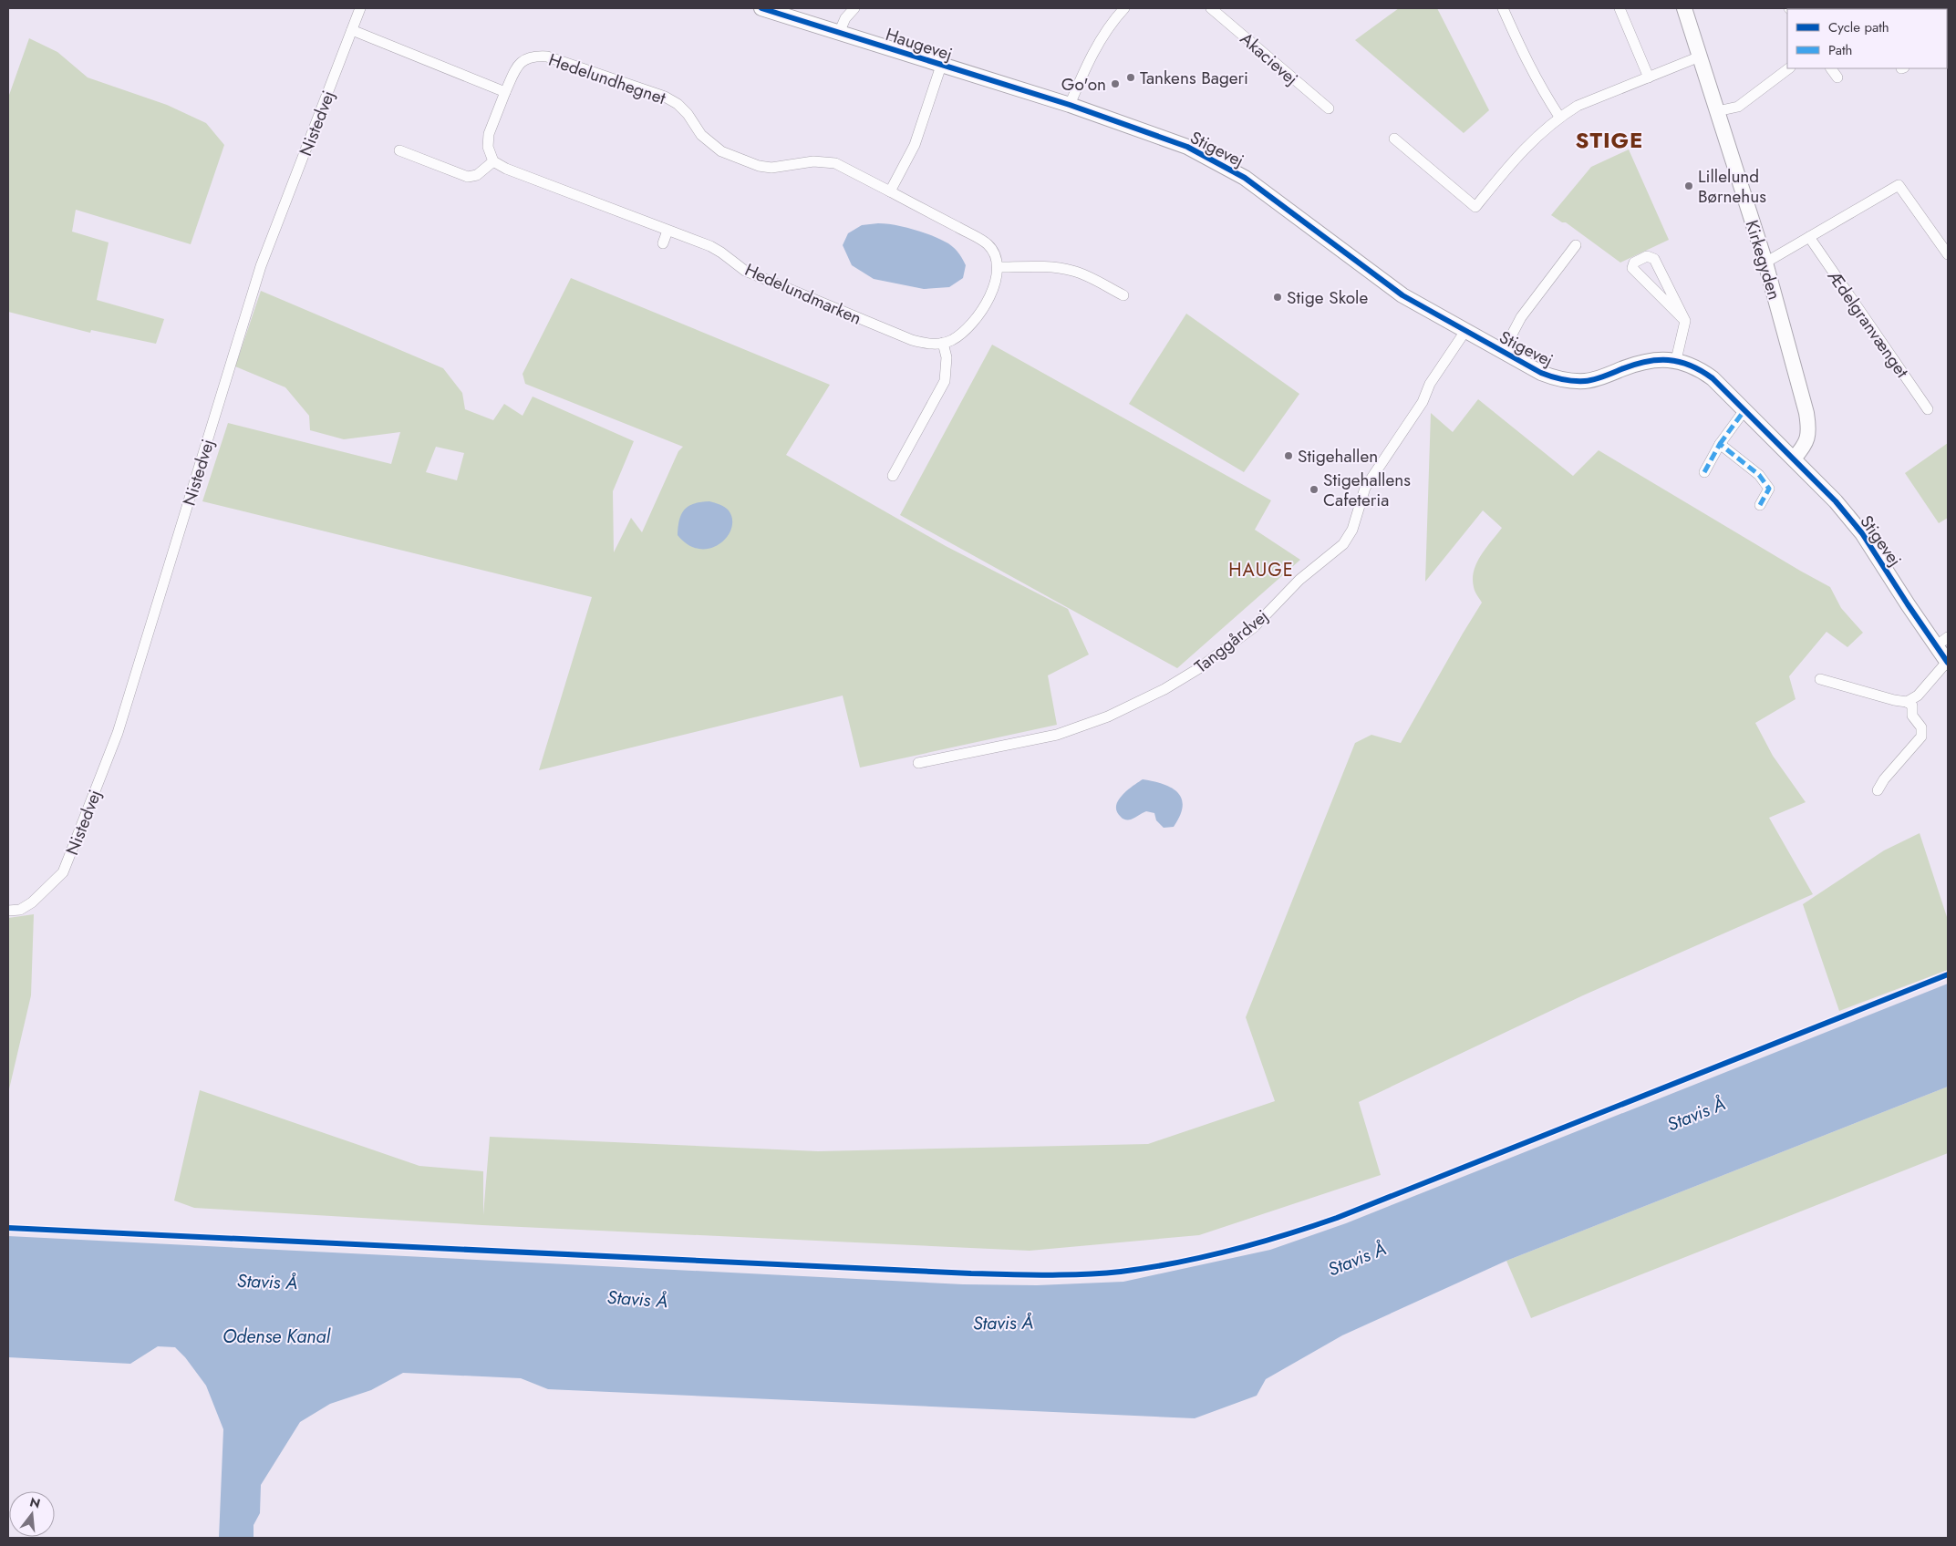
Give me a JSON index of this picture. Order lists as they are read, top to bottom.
{
  "streets": {
    "street": [
      "Haugevej",
      "Akacievej",
      "Hedelundhegnet",
      "Nistedvej",
      "Stigevej",
      "Kirkegyden",
      "Hedelundmarken",
      "Ædelgranvænget",
      "Tanggårdvej"
    ]
  },
  "crossings": [
    ["Haugevej", "Stigevej"],
    ["Stigevej", "Kirkegyden"],
    ["Stigevej", "Tanggårdvej"]
  ],
  "districts": ["STIGE", "HAUGE"],
  "water": ["Stavis Å", "Odense Kanal"],
  "places": [
    "Tankens Bageri",
    "Go'on",
    "Lillelund Børnehus",
    "Stige Skole",
    "Stigehallen",
    "Stigehallens Cafeteria"
  ],
  "legend": ["Cycle path", "Path"],
  "north": "top"
}
